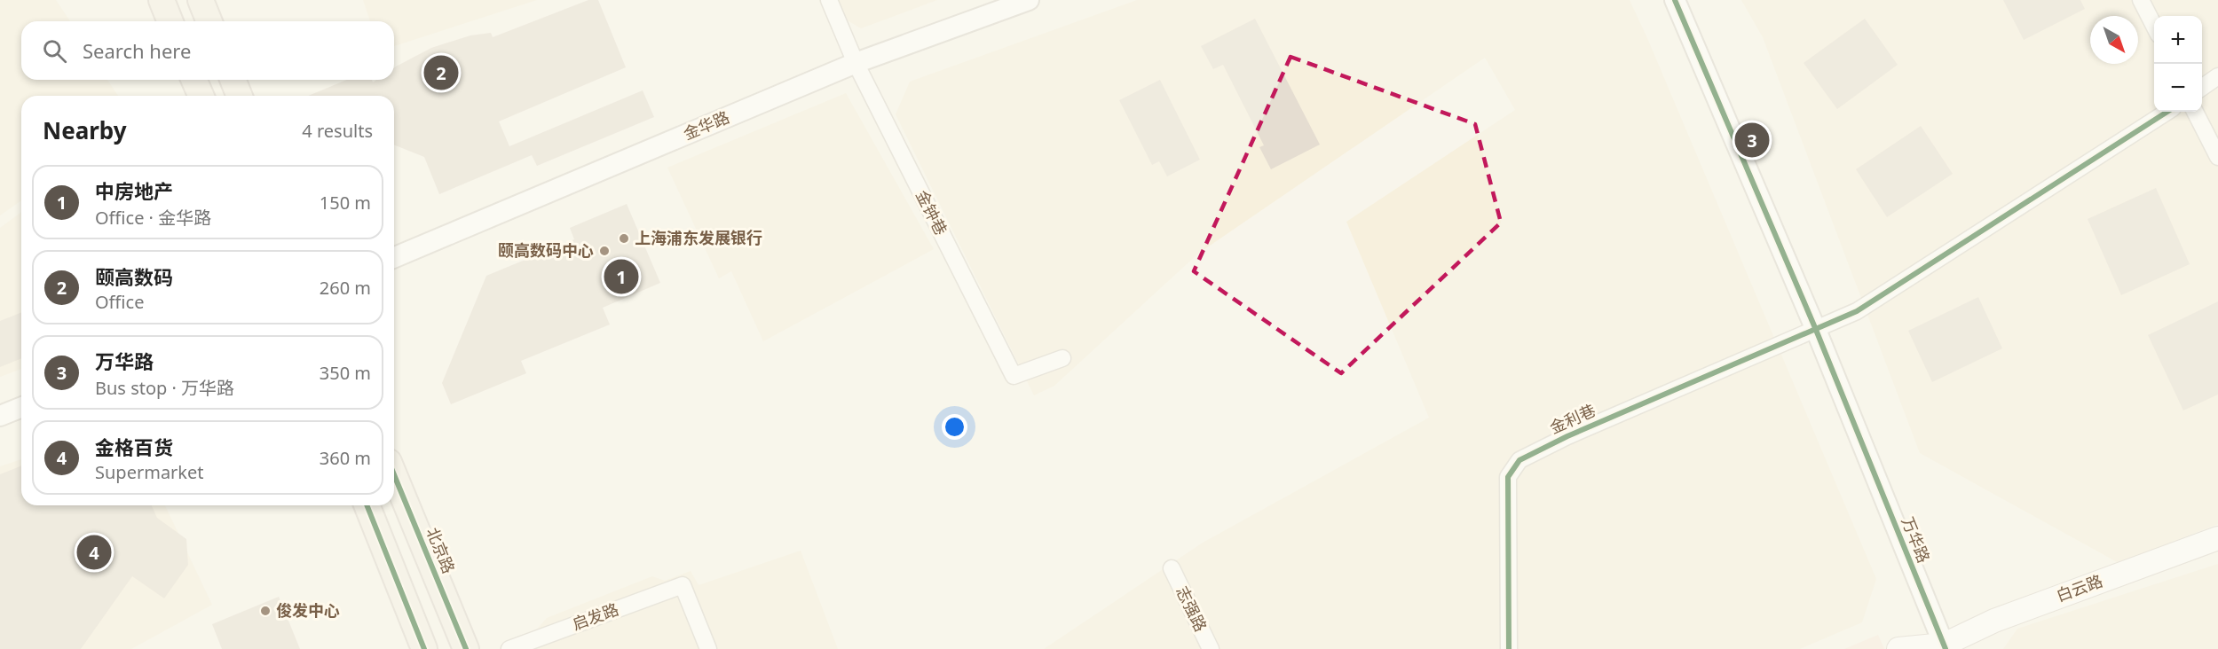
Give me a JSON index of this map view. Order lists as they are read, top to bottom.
{
  "streets": {
    "main road": ["北京路", "白云路"],
    "street": [
      "金华路",
      "金钟巷",
      "金利巷",
      "万华路",
      "志强路",
      "启发路"
    ]
  },
  "crossings": [
    ["金华路", "金钟巷"],
    ["金利巷", "万华路"],
    ["万华路", "白云路"]
  ],
  "places": ["上海浦东发展银行", "颐高数码中心", "俊发中心"],
  "north": "bottom right",
  "page": {
    "map_buttons": ["+", "−"],
    "search": "Search here",
    "pins": [
      "2",
      "3",
      "1",
      "4"
    ],
    "heading": ["Nearby", "4 results"],
    "list": [
      {
        "mark": "1",
        "name": "中房地产",
        "note": "Office · 金华路",
        "value": "150 m"
      },
      {
        "mark": "2",
        "name": "颐高数码",
        "note": "Office",
        "value": "260 m"
      },
      {
        "mark": "3",
        "name": "万华路",
        "note": "Bus stop · 万华路",
        "value": "350 m"
      },
      {
        "mark": "4",
        "name": "金格百货",
        "note": "Supermarket",
        "value": "360 m"
      }
    ]
  }
}
